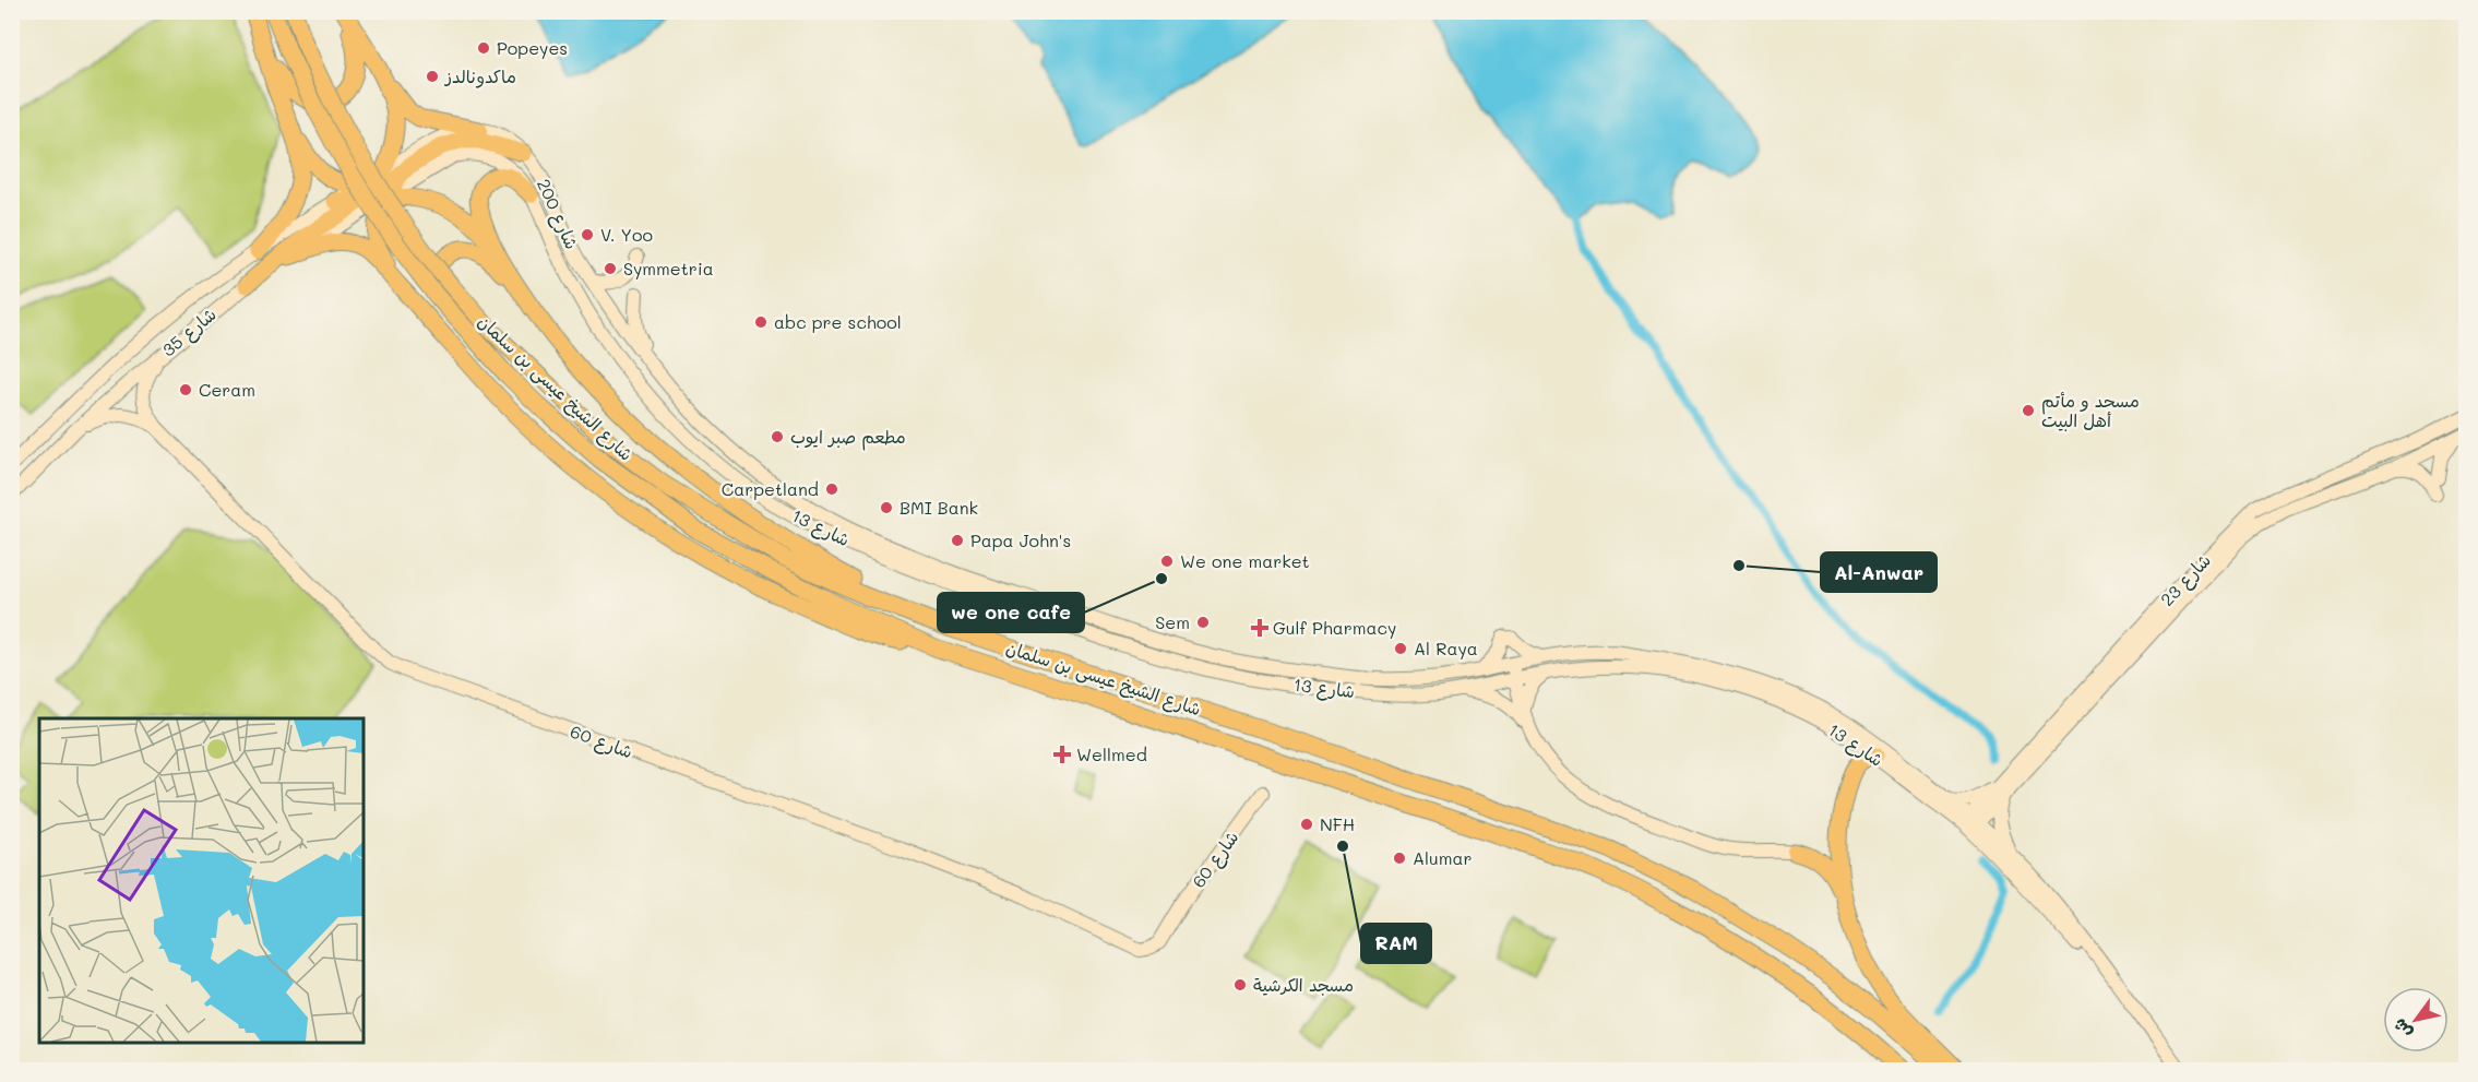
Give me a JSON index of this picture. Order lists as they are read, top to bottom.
{
  "streets": {
    "highway": ["شارع الشيخ عيسى بن سلمان"],
    "street": [
      "شارع 200",
      "شارع 35",
      "شارع 13",
      "شارع 23",
      "شارع 60"
    ]
  },
  "crossings": [
    ["شارع 200", "شارع 35"],
    ["شارع 200", "شارع 13"],
    ["شارع 13", "شارع 23"]
  ],
  "places": {
    "other": [
      "Popeyes",
      "ماكدونالدز",
      "V. Yoo",
      "Symmetria",
      "abc pre school",
      "Ceram",
      "مسجد و مأتم أهل البيت",
      "مطعم صبر ايوب",
      "Carpetland",
      "BMI Bank",
      "Papa John's",
      "We one market",
      "Al-Anwar",
      "we one cafe",
      "Sem",
      "Al Raya",
      "NFH",
      "RAM",
      "Alumar",
      "مسجد الكرشية"
    ],
    "health": ["Gulf Pharmacy", "Wellmed"]
  },
  "north": "bottom left"
}
